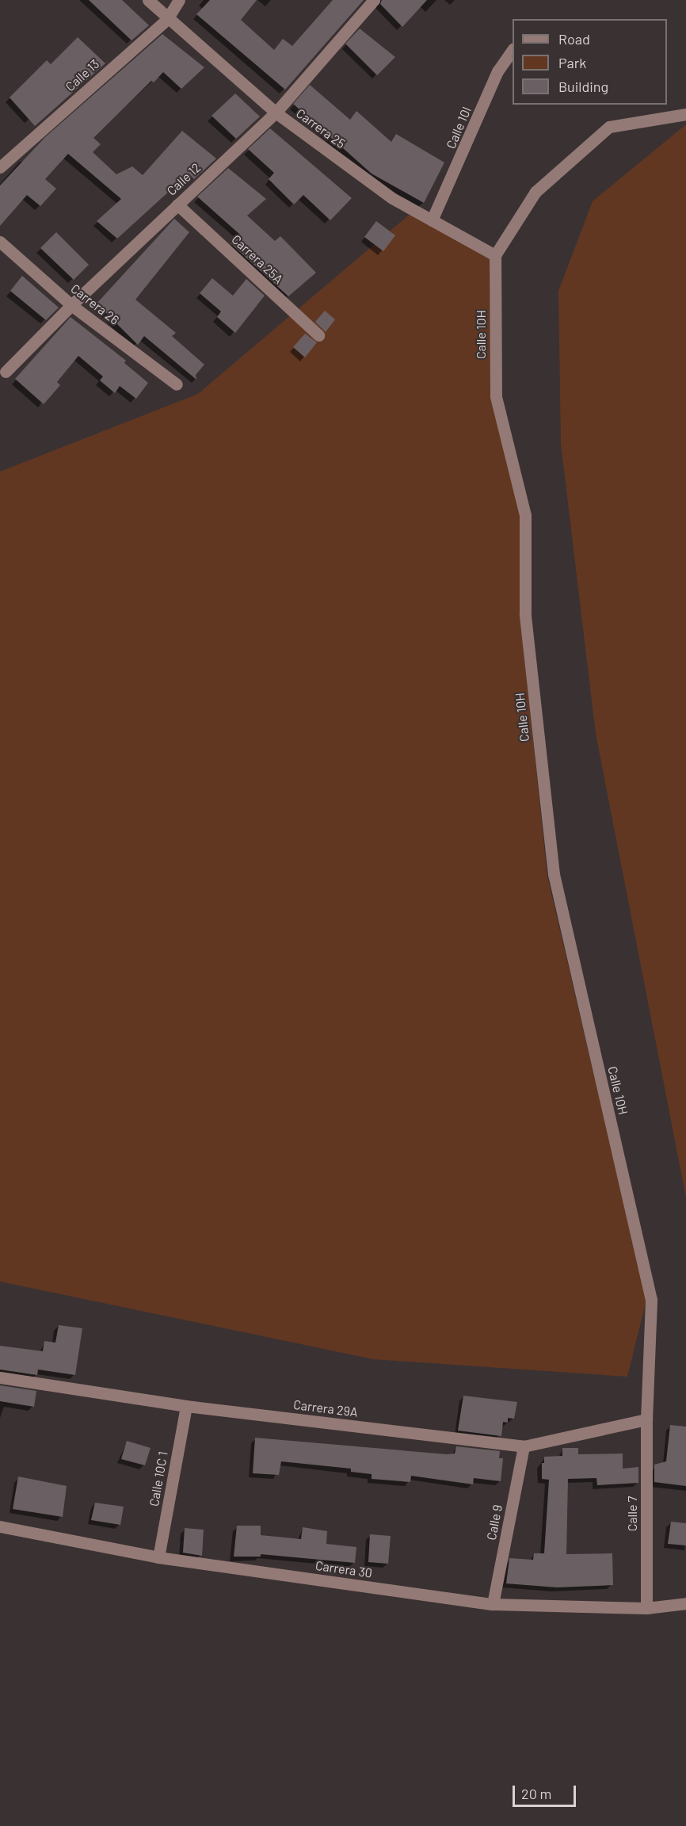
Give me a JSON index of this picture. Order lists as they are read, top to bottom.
{
  "streets": {
    "street": [
      "Calle 13",
      "Calle 10I",
      "Carrera 25",
      "Calle 12",
      "Carrera 25A",
      "Carrera 26",
      "Calle 10H",
      "Carrera 29A",
      "Calle 10C 1",
      "Calle 7",
      "Calle 9",
      "Carrera 30"
    ]
  },
  "crossings": [
    ["Calle 13", "Carrera 25"],
    ["Calle 10I", "Carrera 25"],
    ["Carrera 25", "Calle 12"],
    ["Carrera 25", "Calle 10H"],
    ["Calle 12", "Carrera 25A"],
    ["Calle 12", "Carrera 26"],
    ["Calle 10H", "Carrera 29A"],
    ["Calle 10H", "Calle 7"],
    ["Carrera 29A", "Calle 10C 1"],
    ["Carrera 29A", "Calle 7"],
    ["Carrera 29A", "Calle 9"],
    ["Calle 10C 1", "Carrera 30"],
    ["Calle 7", "Carrera 30"],
    ["Calle 9", "Carrera 30"]
  ],
  "legend": ["Road", "Park", "Building"],
  "scale_bar": "20 m"
}
